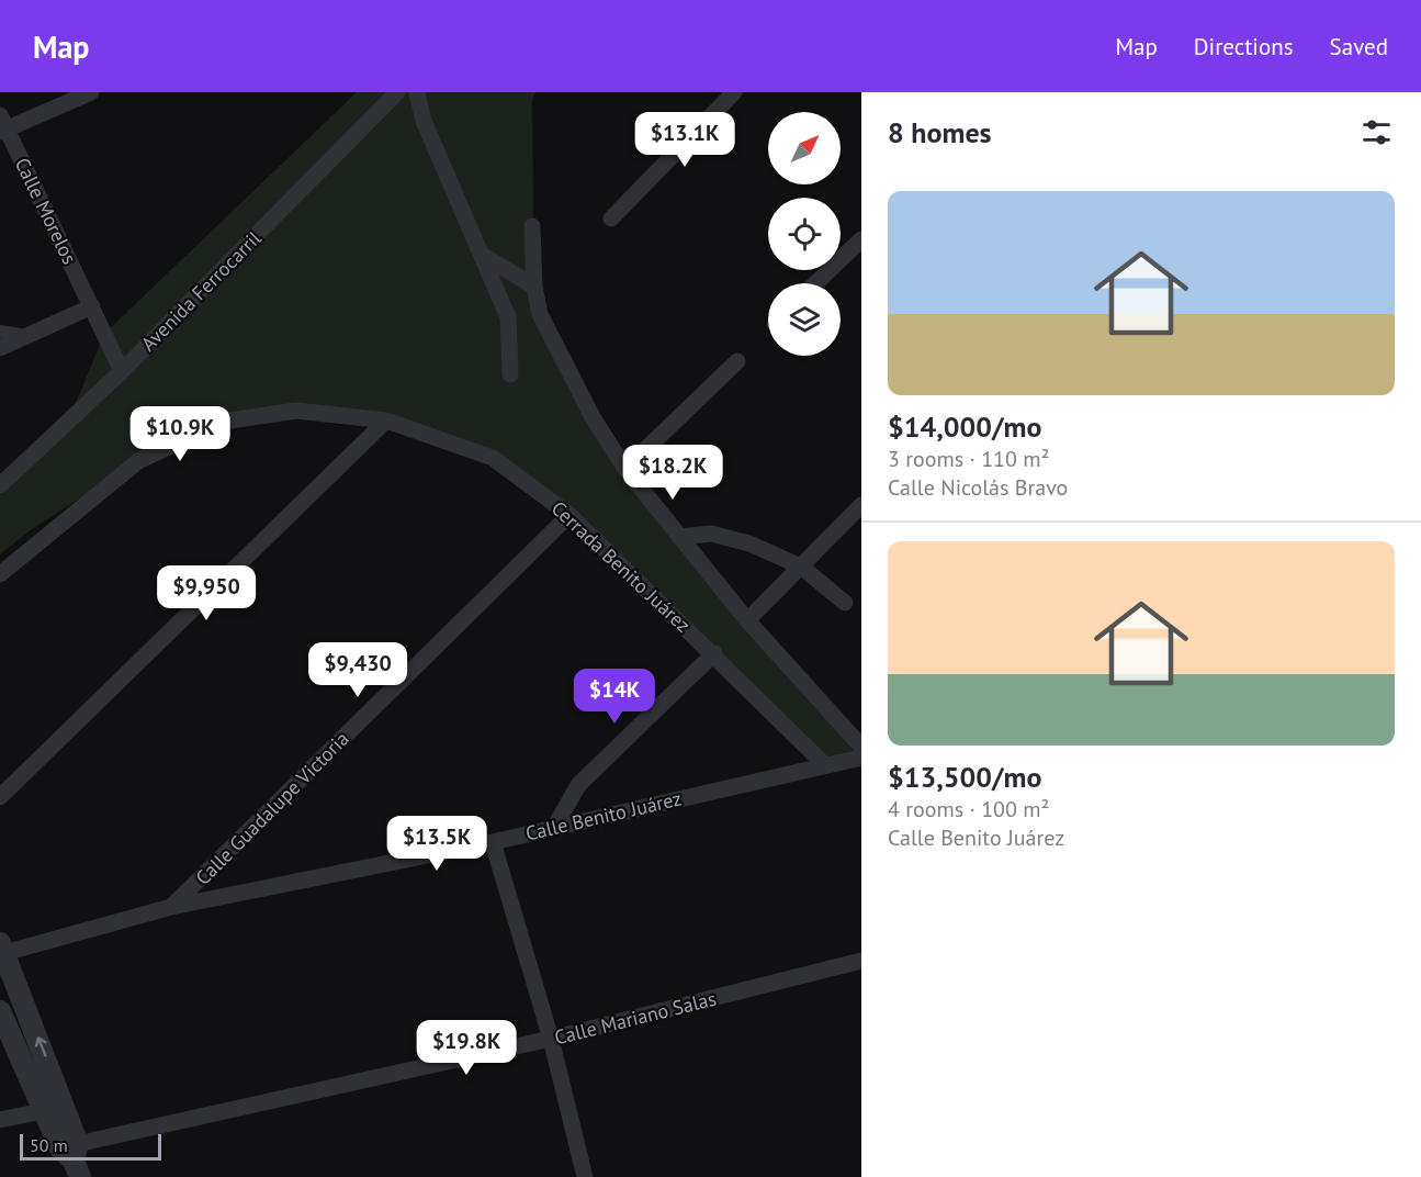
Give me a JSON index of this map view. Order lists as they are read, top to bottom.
{
  "streets": {
    "street": [
      "Calle Morelos",
      "Avenida Ferrocarril",
      "Cerrada Benito Juárez",
      "Calle Guadalupe Victoria",
      "Calle Benito Juárez",
      "Calle Mariano Salas"
    ]
  },
  "crossings": [
    ["Calle Morelos", "Avenida Ferrocarril"],
    ["Cerrada Benito Juárez", "Calle Guadalupe Victoria"],
    ["Cerrada Benito Juárez", "Calle Benito Juárez"],
    ["Calle Guadalupe Victoria", "Calle Benito Juárez"]
  ],
  "scale_bar": "50 m",
  "north": "top right",
  "page": {
    "header": "Map",
    "nav": ["Map", "Directions", "Saved"],
    "heading": "8 homes",
    "price": [
      "$13.1K",
      "$10.9K",
      "$18.2K",
      "$9,950",
      "$9,430",
      "$14K",
      "$13.5K",
      "$19.8K"
    ],
    "list": [
      {
        "name": "$14,000/mo",
        "note": "3 rooms · 110 m² · Calle Nicolás Bravo"
      },
      {
        "name": "$13,500/mo",
        "note": "4 rooms · 100 m² · Calle Benito Juárez"
      }
    ],
    "scale": "50 m"
  }
}
